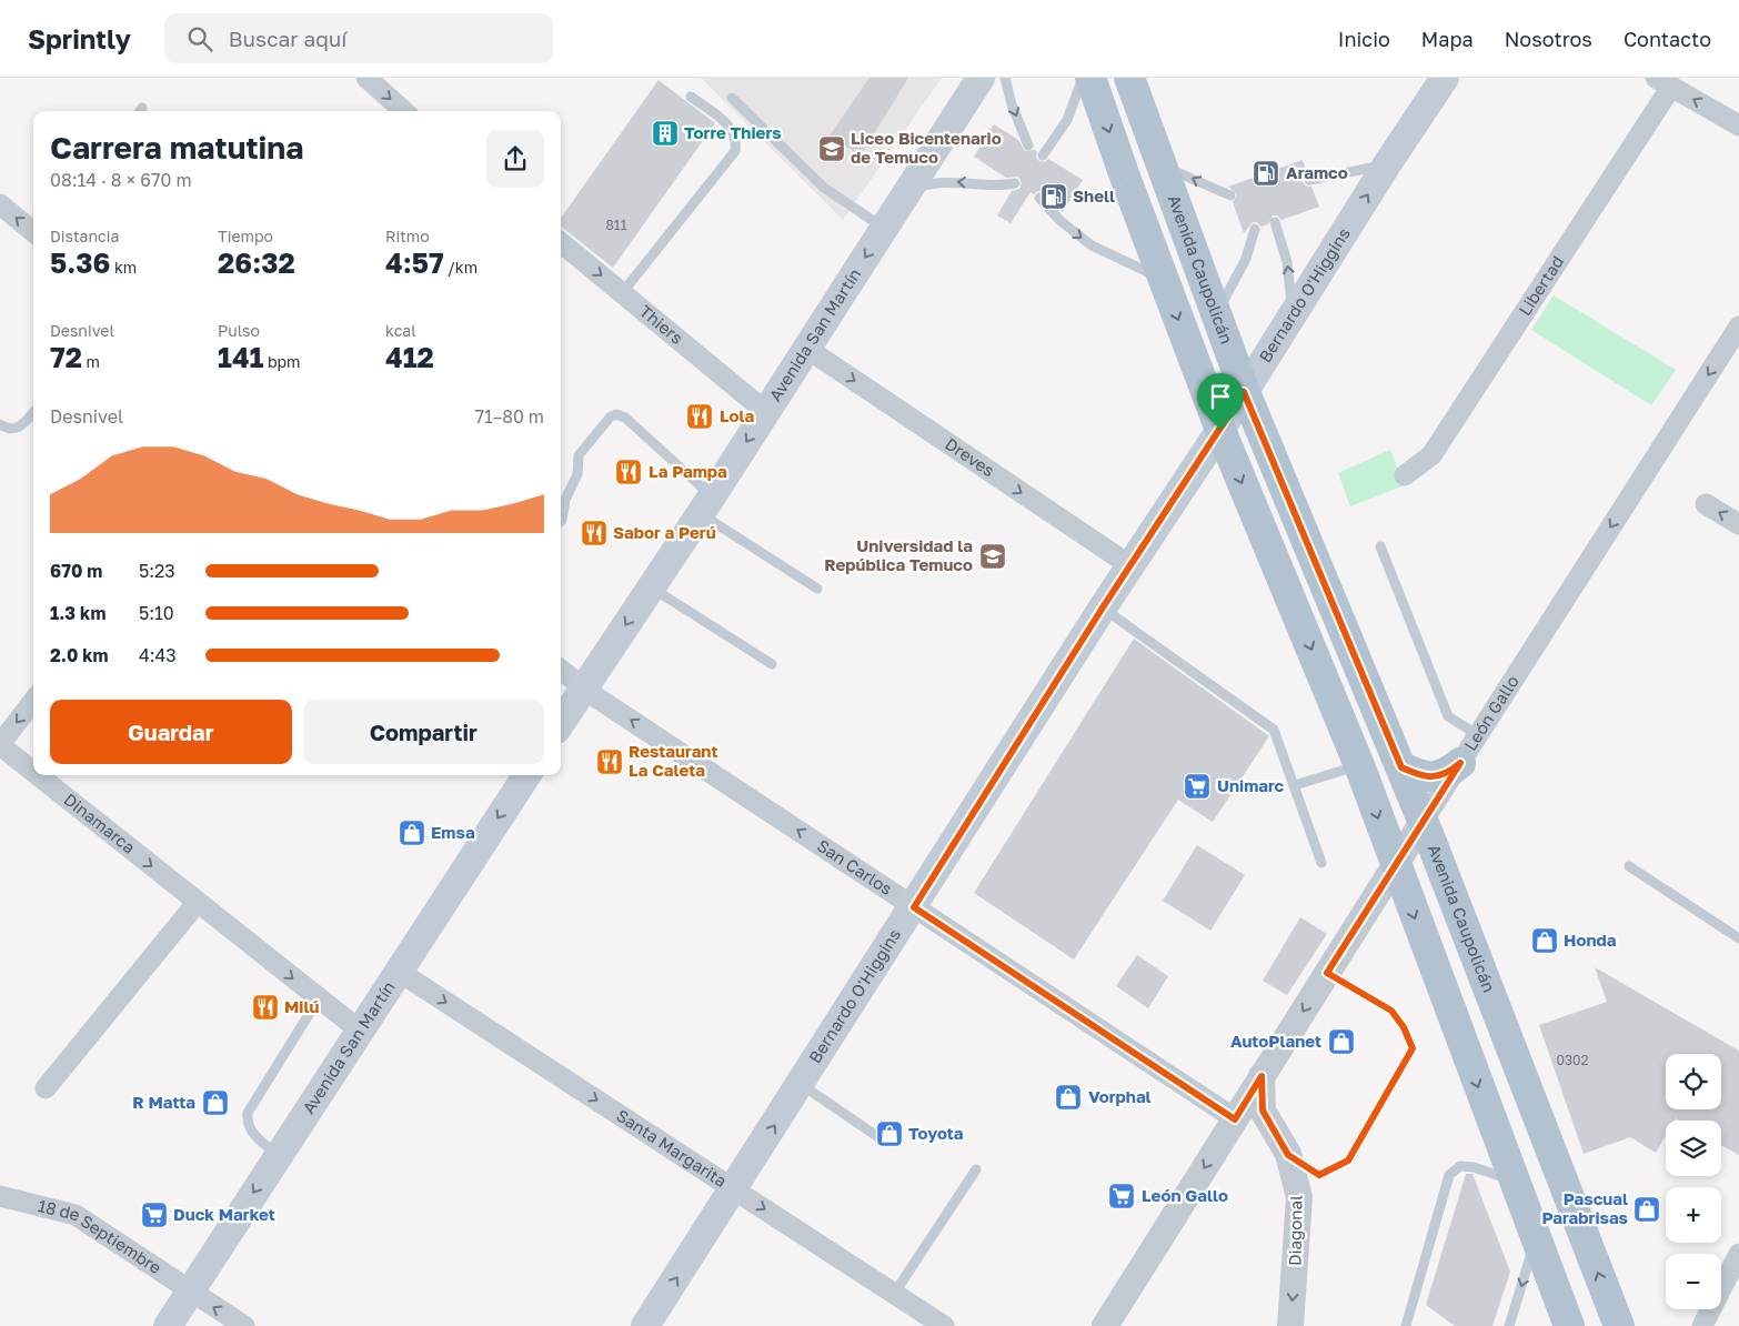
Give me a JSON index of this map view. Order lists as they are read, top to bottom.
{
  "streets": {
    "main road": ["Avenida Caupolicán", "Bernardo O'Higgins", "Avenida San Martín"],
    "street": [
      "Libertad",
      "Thiers",
      "Dreves",
      "León Gallo",
      "Dinamarca",
      "San Carlos",
      "Santa Margarita",
      "Diagonal",
      "18 de Septiembre"
    ]
  },
  "crossings": [
    ["Avenida Caupolicán", "Bernardo O'Higgins"],
    ["Avenida Caupolicán", "León Gallo"],
    ["Bernardo O'Higgins", "Dreves"],
    ["Bernardo O'Higgins", "San Carlos"],
    ["Bernardo O'Higgins", "Santa Margarita"],
    ["Thiers", "Avenida San Martín"],
    ["Avenida San Martín", "Dreves"],
    ["Avenida San Martín", "Dinamarca"],
    ["Avenida San Martín", "San Carlos"],
    ["Avenida San Martín", "Santa Margarita"],
    ["Avenida San Martín", "18 de Septiembre"],
    ["León Gallo", "San Carlos"],
    ["León Gallo", "Diagonal"]
  ],
  "one_way": [
    "Avenida San Martín",
    "Dreves",
    "León Gallo",
    "Dinamarca",
    "San Carlos",
    "Santa Margarita",
    "Diagonal"
  ],
  "places": {
    "building": ["Torre Thiers"],
    "school or university": ["Liceo Bicentenario de Temuco", "Universidad la República Temuco"],
    "fuel station": ["Aramco", "Shell"],
    "restaurant": [
      "Lola",
      "La Pampa",
      "Sabor a Perú",
      "Restaurant La Caleta",
      "Milú"
    ],
    "supermarket": ["Unimarc", "León Gallo", "Duck Market"],
    "shop": [
      "Emsa",
      "Honda",
      "AutoPlanet",
      "Vorphal",
      "R Matta",
      "Toyota",
      "Pascual Parabrisas"
    ]
  },
  "house_numbers": ["811", "0302"],
  "page": {
    "header": "Sprintly",
    "search": "Buscar aquí",
    "nav": [
      "Inicio",
      "Mapa",
      "Nosotros",
      "Contacto"
    ],
    "heading": ["Carrera matutina", "08:14 · 8 × 670 m"],
    "stats": [
      ["Distancia", "5.36 km"],
      ["Tiempo", "26:32"],
      ["Ritmo", "4:57 /km"],
      ["Desnivel", "72 m"],
      ["Pulso", "141 bpm"],
      ["kcal", "412"]
    ],
    "chart": ["Desnivel", "71–80 m"],
    "list": [
      {
        "name": "670 m",
        "note": "5:23"
      },
      {
        "name": "1.3 km",
        "note": "5:10"
      },
      {
        "name": "2.0 km",
        "note": "4:43"
      }
    ],
    "buttons": ["Guardar", "Compartir"],
    "map_buttons": ["+", "−"]
  }
}
